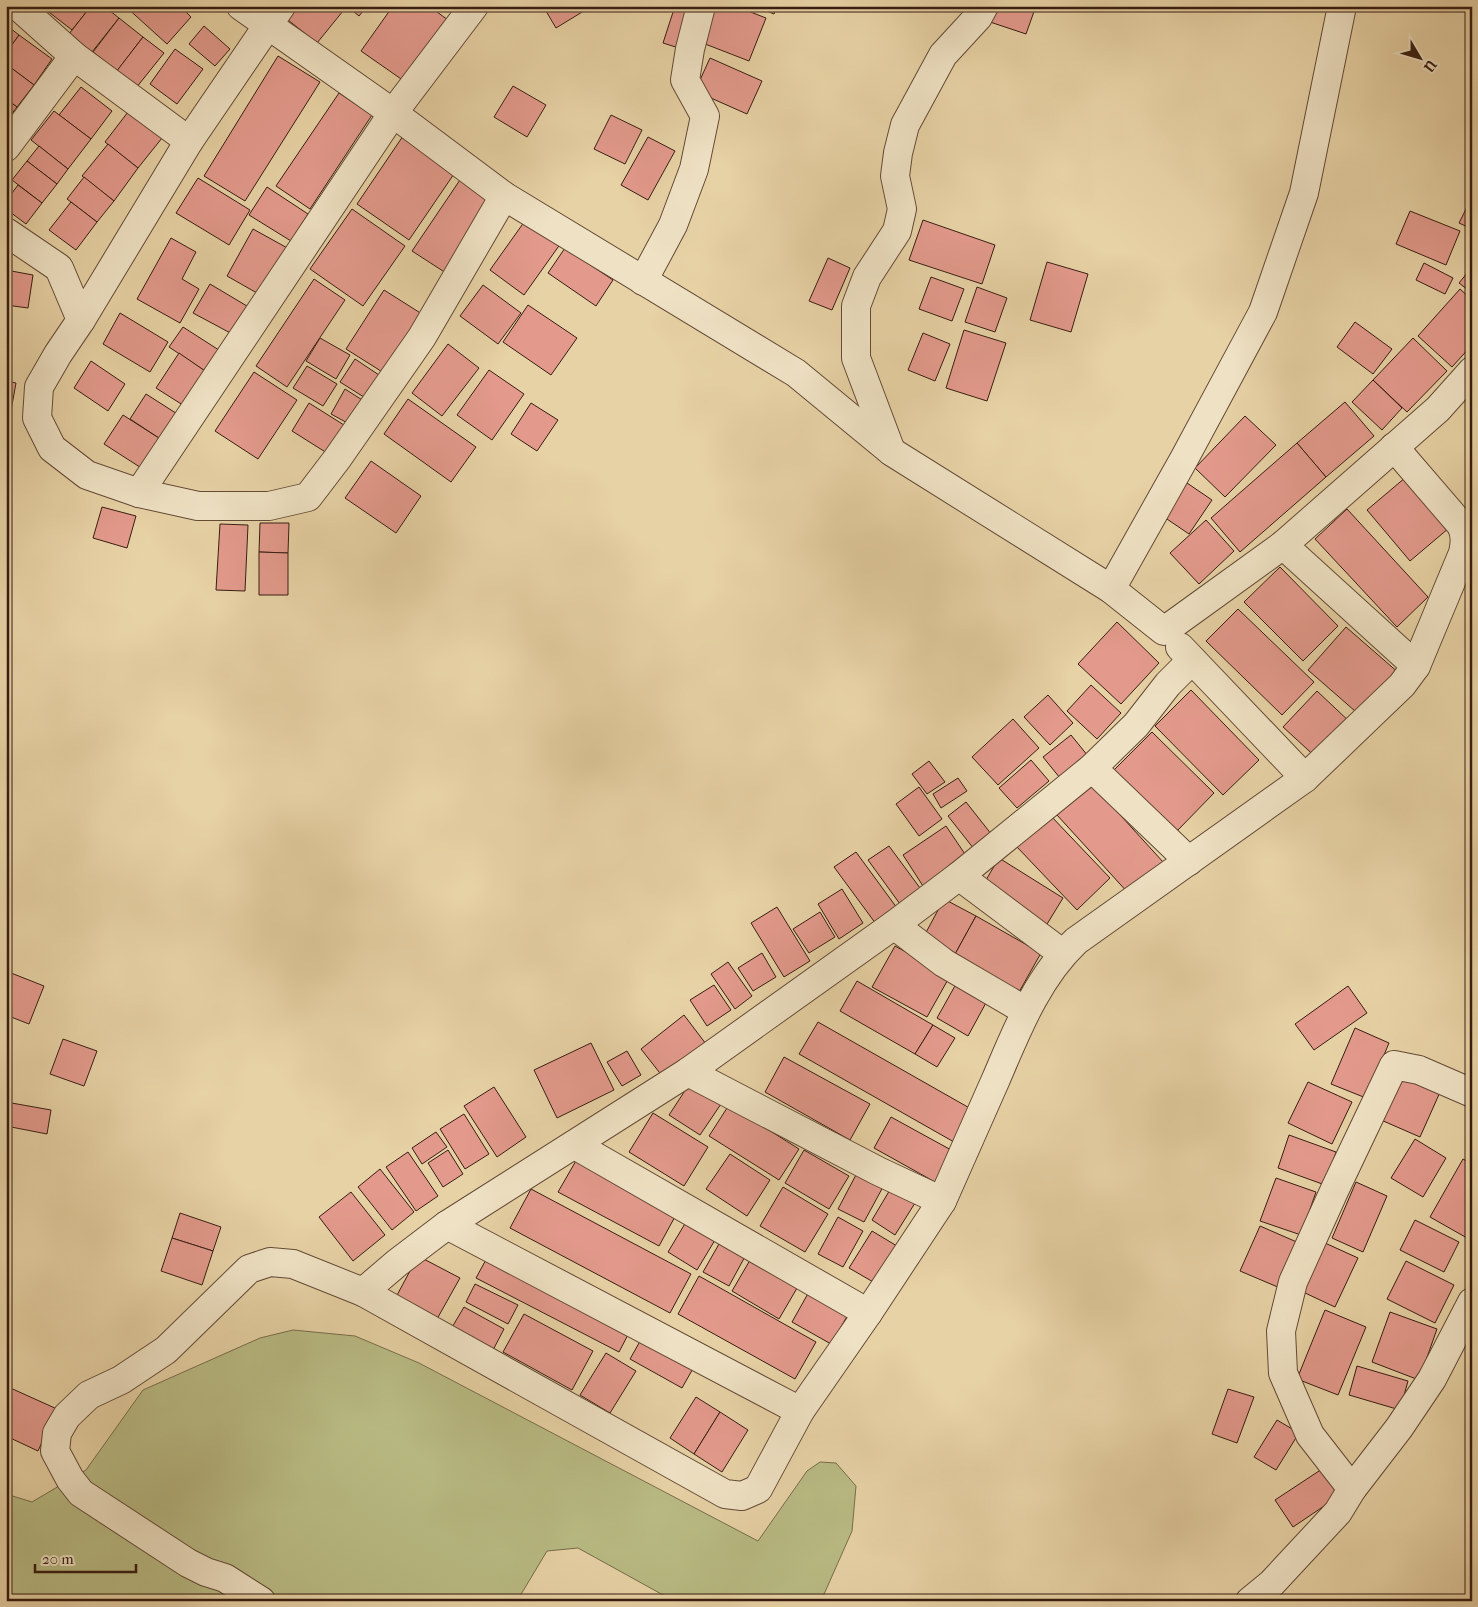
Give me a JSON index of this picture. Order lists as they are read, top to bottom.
{
  "scale_bar": "20 m",
  "north": "bottom right"
}
